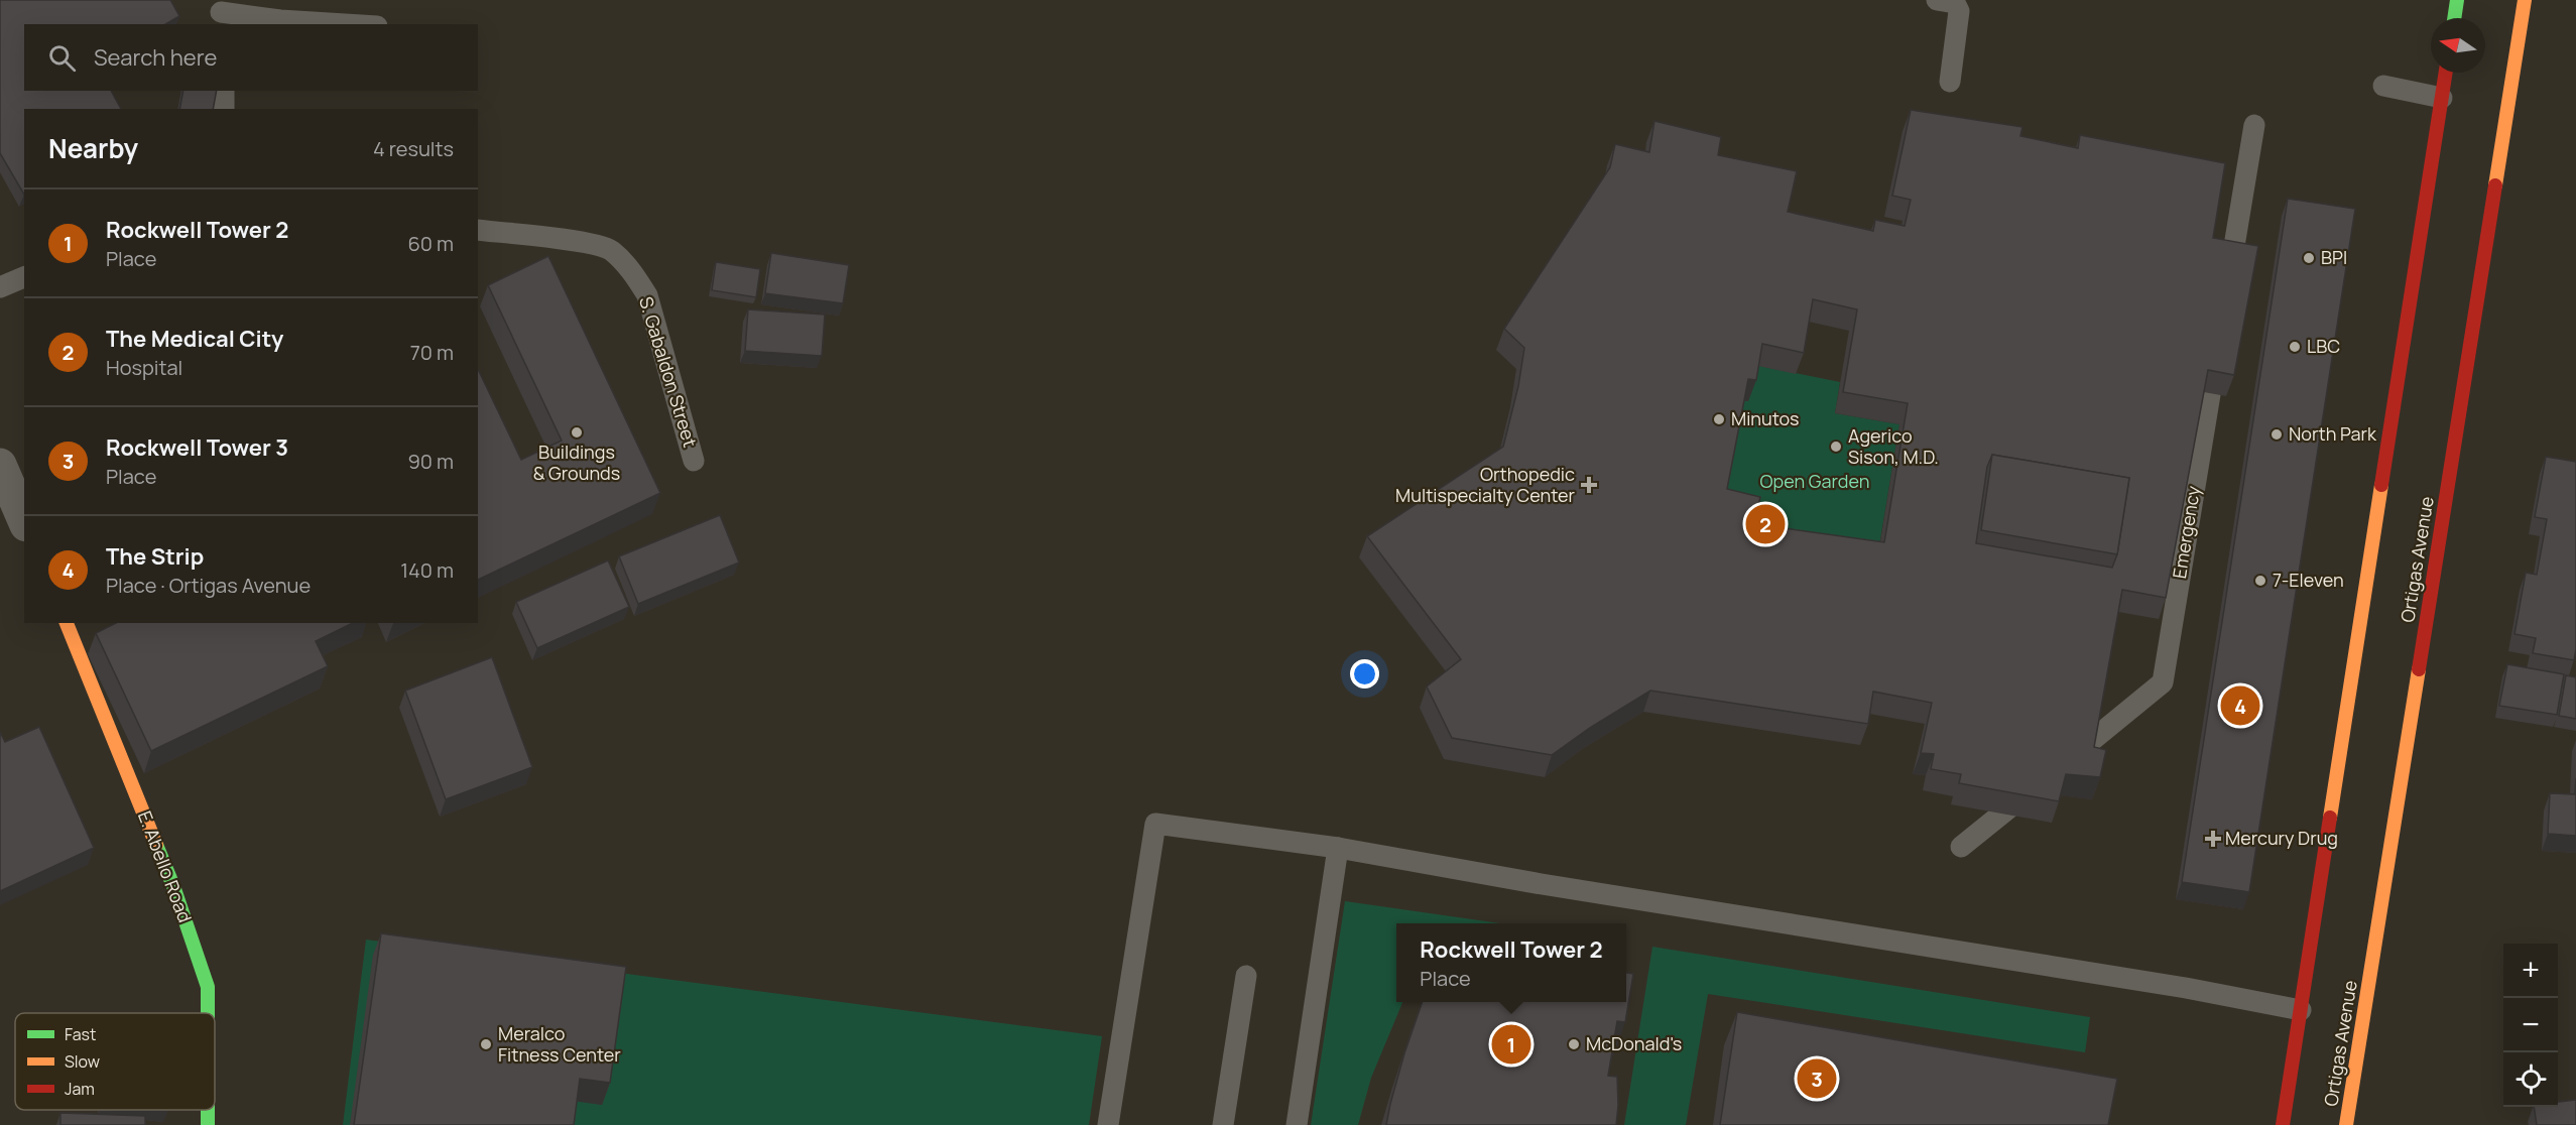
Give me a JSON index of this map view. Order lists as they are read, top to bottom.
{
  "streets": {
    "main road": ["Ortigas Avenue", "E. Abello Road"],
    "lane": ["S. Gabaldon Street", "Emergency"]
  },
  "parks": ["Open Garden"],
  "places": {
    "other": [
      "BPI",
      "LBC",
      "Minutos",
      "Buildings & Grounds",
      "North Park",
      "Agerico Sison, M.D.",
      "7-Eleven",
      "Meralco Fitness Center",
      "McDonald's"
    ],
    "health": ["Orthopedic Multispecialty Center", "Mercury Drug"]
  },
  "legend": ["Fast", "Slow", "Jam"],
  "north": "left",
  "page": {
    "search": "Search here",
    "heading": ["Nearby", "4 results"],
    "list": [
      {
        "mark": "1",
        "name": "Rockwell Tower 2",
        "note": "Place",
        "value": "60 m"
      },
      {
        "mark": "2",
        "name": "The Medical City",
        "note": "Hospital",
        "value": "70 m"
      },
      {
        "mark": "3",
        "name": "Rockwell Tower 3",
        "note": "Place",
        "value": "90 m"
      },
      {
        "mark": "4",
        "name": "The Strip",
        "note": "Place · Ortigas Avenue",
        "value": "140 m"
      }
    ],
    "pins": [
      "2",
      "4",
      "1",
      "3"
    ],
    "popup": ["Rockwell Tower 2", "Place"],
    "map_buttons": ["+", "−"]
  }
}
